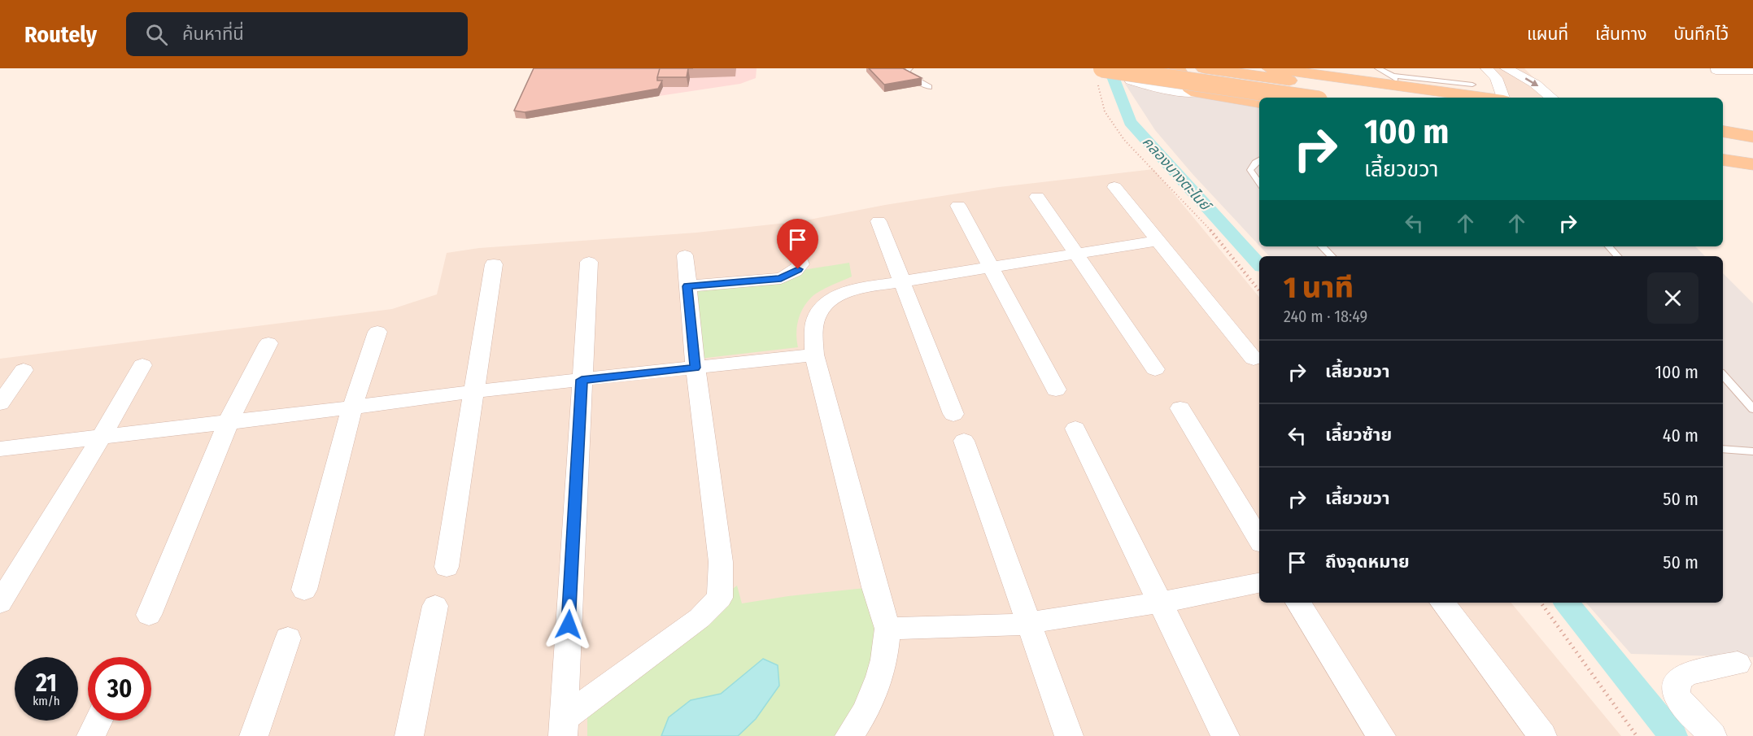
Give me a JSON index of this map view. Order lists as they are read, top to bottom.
{
  "water": ["คลองบางตะไนย์"],
  "page": {
    "header": "Routely",
    "search": "ค้นหาที่นี่",
    "nav": ["แผนที่", "เส้นทาง", "บันทึกไว้"],
    "turn": ["100 m", "เลี้ยวขวา"],
    "heading": ["1 นาที", "240 m · 18:49"],
    "list": [
      {
        "name": "เลี้ยวขวา",
        "value": "100 m"
      },
      {
        "name": "เลี้ยวซ้าย",
        "value": "40 m"
      },
      {
        "name": "เลี้ยวขวา",
        "value": "50 m"
      },
      {
        "name": "ถึงจุดหมาย",
        "value": "50 m"
      }
    ],
    "speed": "21 km/h",
    "limit": "30"
  }
}
